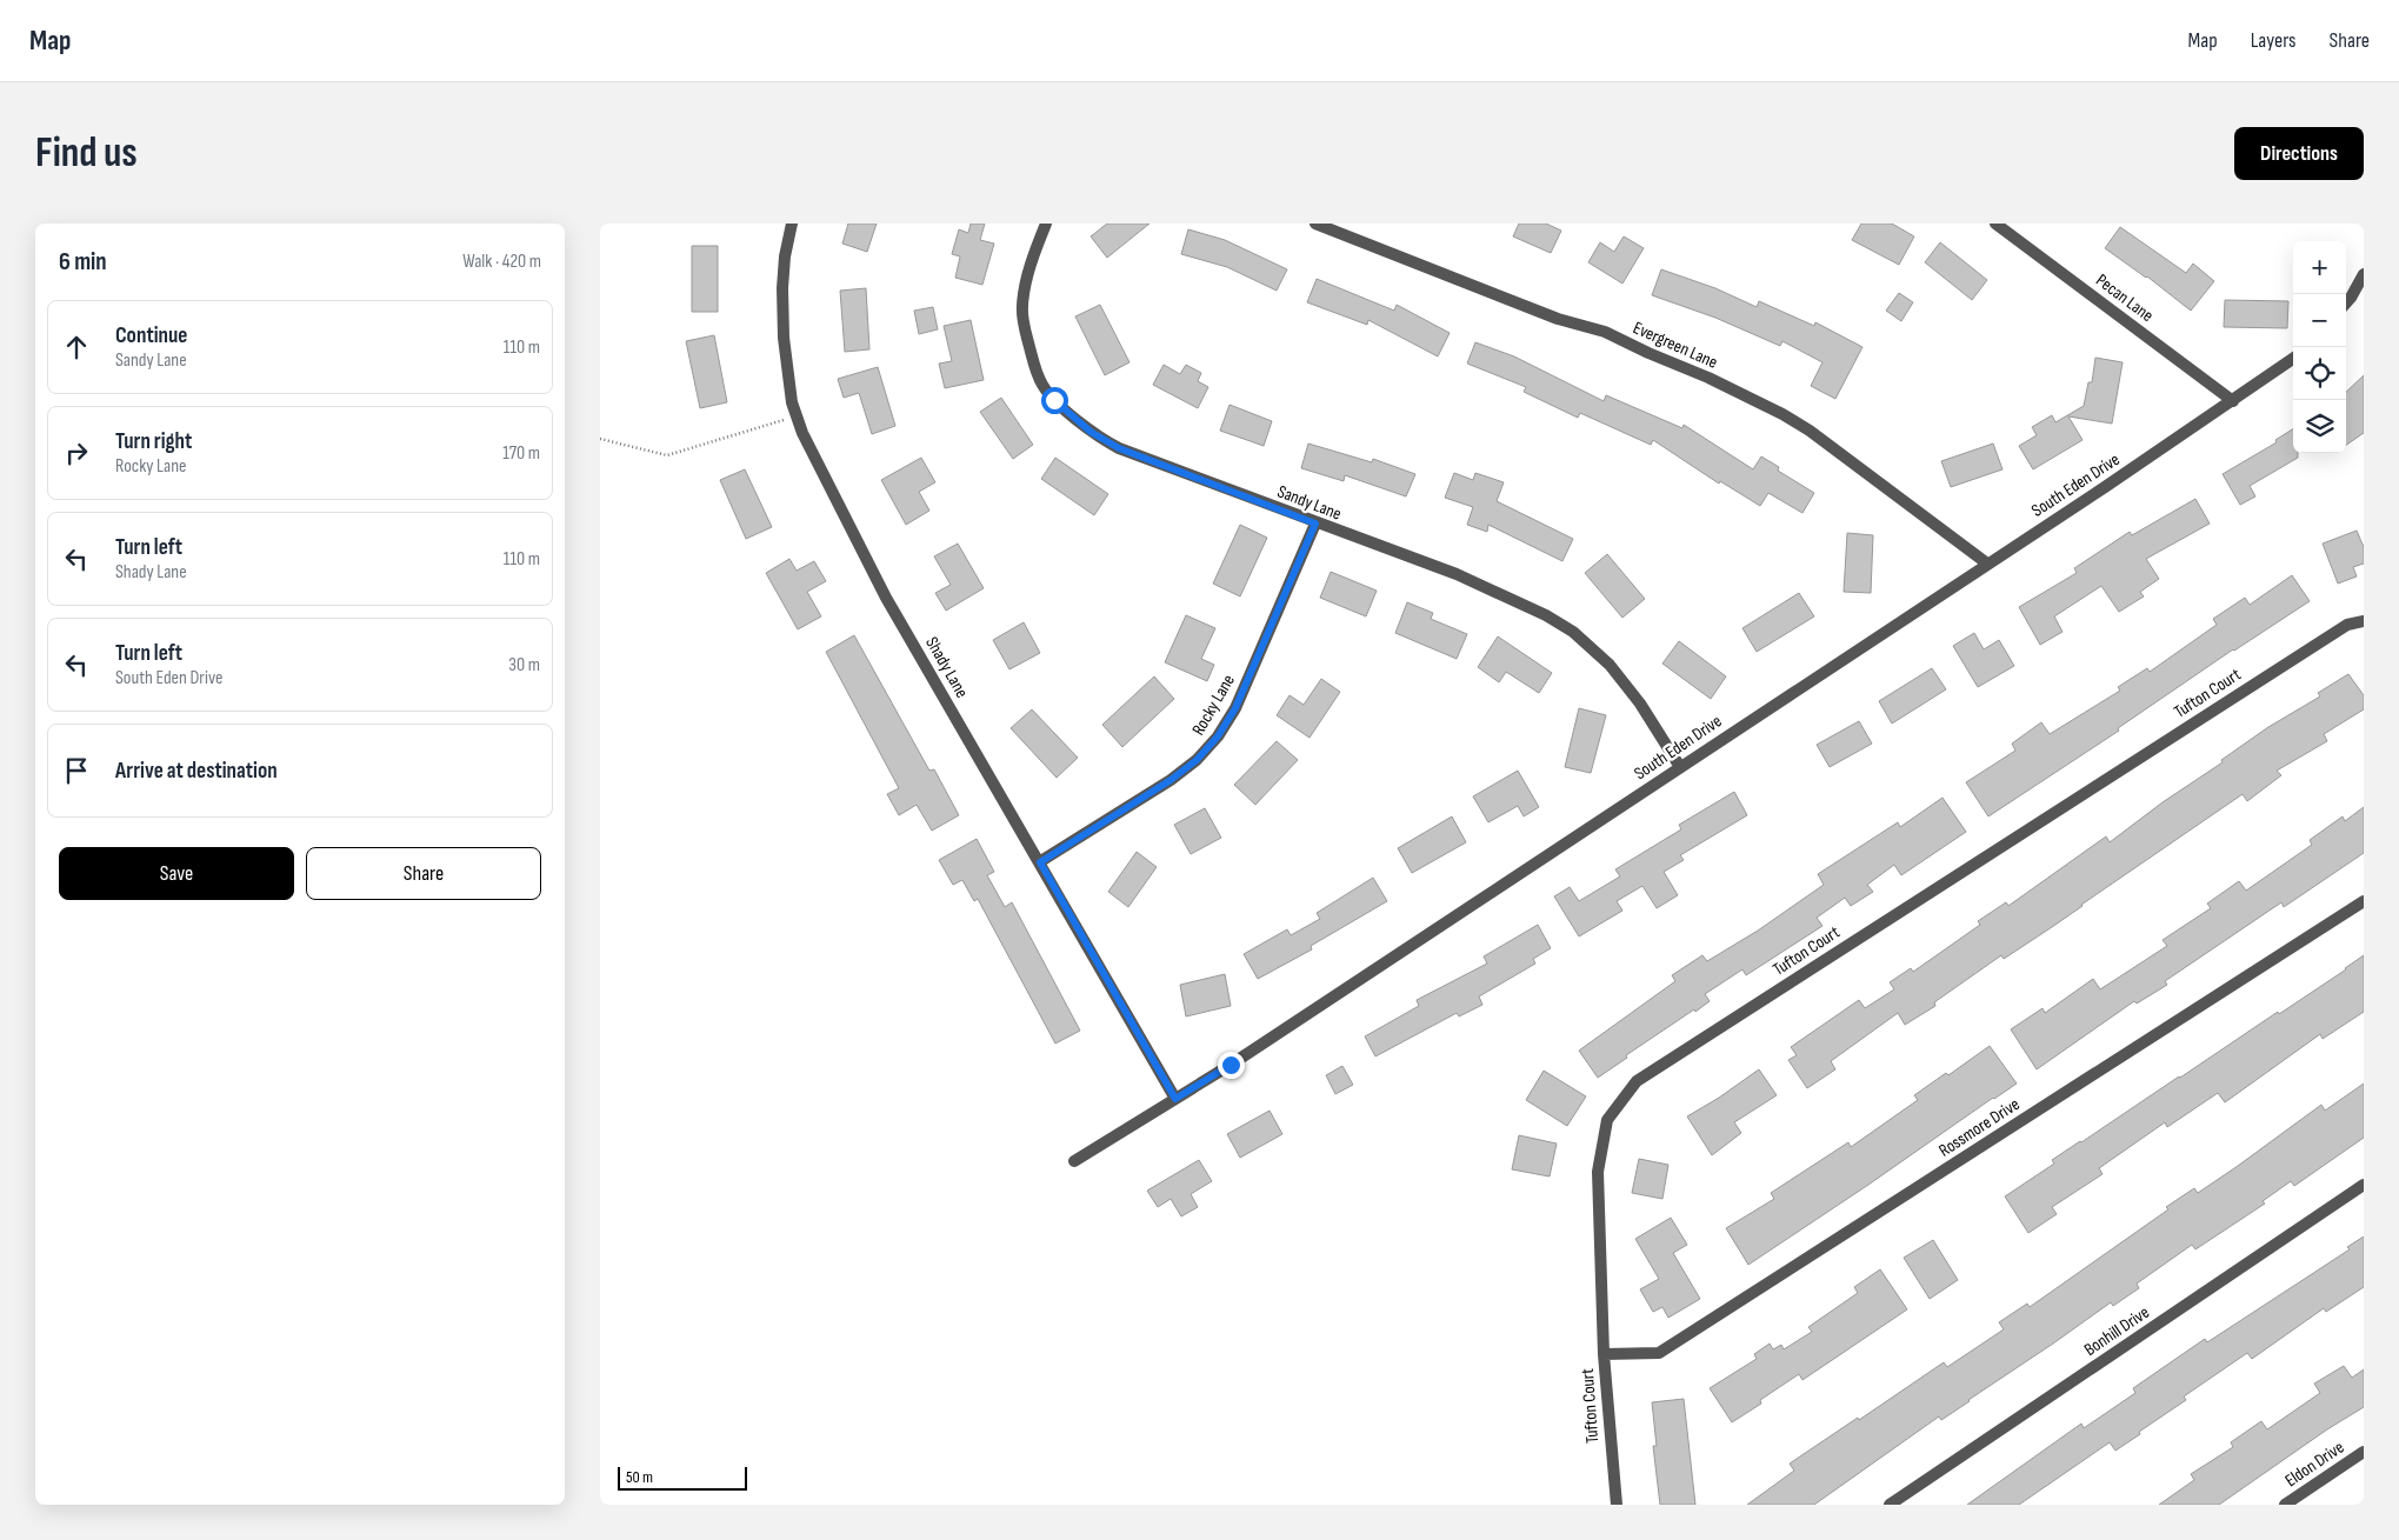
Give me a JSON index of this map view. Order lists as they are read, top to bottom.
{
  "streets": {
    "street": [
      "Pecan Lane",
      "Evergreen Lane",
      "South Eden Drive",
      "Sandy Lane",
      "Shady Lane",
      "Tufton Court",
      "Rocky Lane",
      "Rossmore Drive",
      "Bonhill Drive",
      "Eldon Drive"
    ]
  },
  "crossings": [
    ["Pecan Lane", "South Eden Drive"],
    ["Evergreen Lane", "South Eden Drive"],
    ["South Eden Drive", "Sandy Lane"],
    ["South Eden Drive", "Shady Lane"],
    ["Sandy Lane", "Rocky Lane"],
    ["Shady Lane", "Rocky Lane"],
    ["Tufton Court", "Rossmore Drive"]
  ],
  "scale_bar": "50 m",
  "page": {
    "header": "Map",
    "nav": ["Map", "Layers", "Share"],
    "buttons": [
      "Directions",
      ["Save", "Share"]
    ],
    "title": "Find us",
    "heading": ["6 min", "Walk · 420 m"],
    "map_buttons": ["+", "−"],
    "list": [
      ["Continue", "Sandy Lane", "110 m"],
      ["Turn right", "Rocky Lane", "170 m"],
      ["Turn left", "Shady Lane", "110 m"],
      ["Turn left", "South Eden Drive", "30 m"],
      "Arrive at destination"
    ],
    "scale": "50 m"
  }
}
